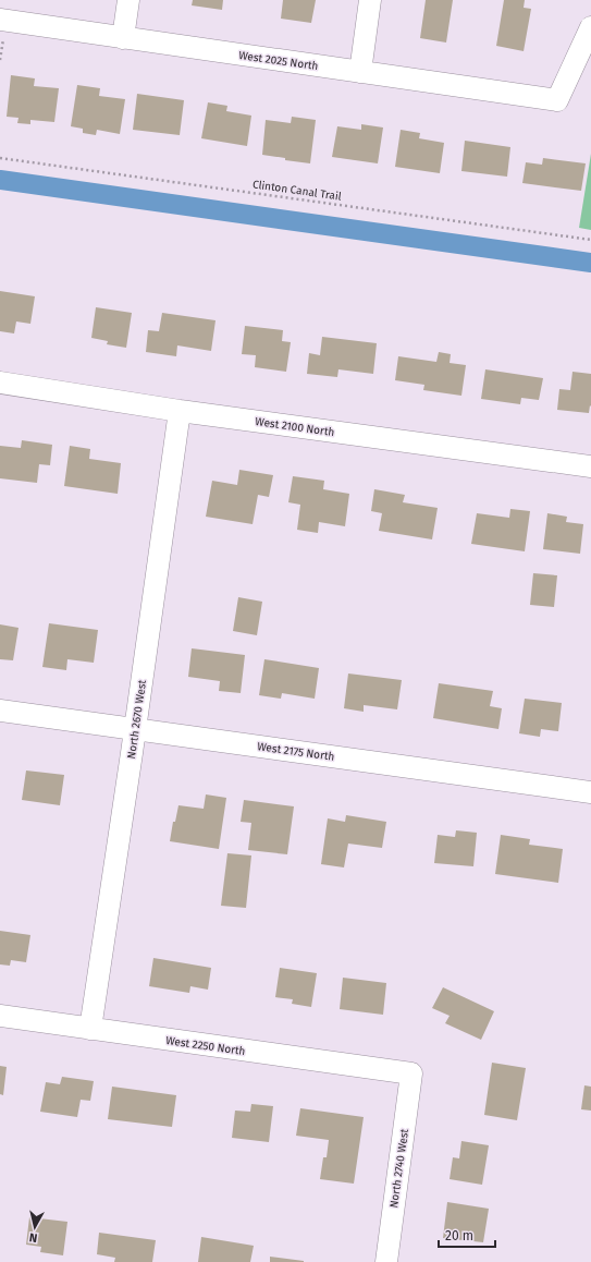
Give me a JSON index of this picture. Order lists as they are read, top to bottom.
{
  "streets": {
    "street": [
      "West 2025 North",
      "West 2100 North",
      "North 2670 West",
      "West 2175 North",
      "West 2250 North",
      "North 2740 West"
    ],
    "path": ["Clinton Canal Trail"]
  },
  "crossings": [
    ["West 2100 North", "North 2670 West"],
    ["North 2670 West", "West 2175 North"],
    ["North 2670 West", "West 2250 North"],
    ["West 2250 North", "North 2740 West"]
  ],
  "scale_bar": "20 m",
  "north": "bottom"
}
